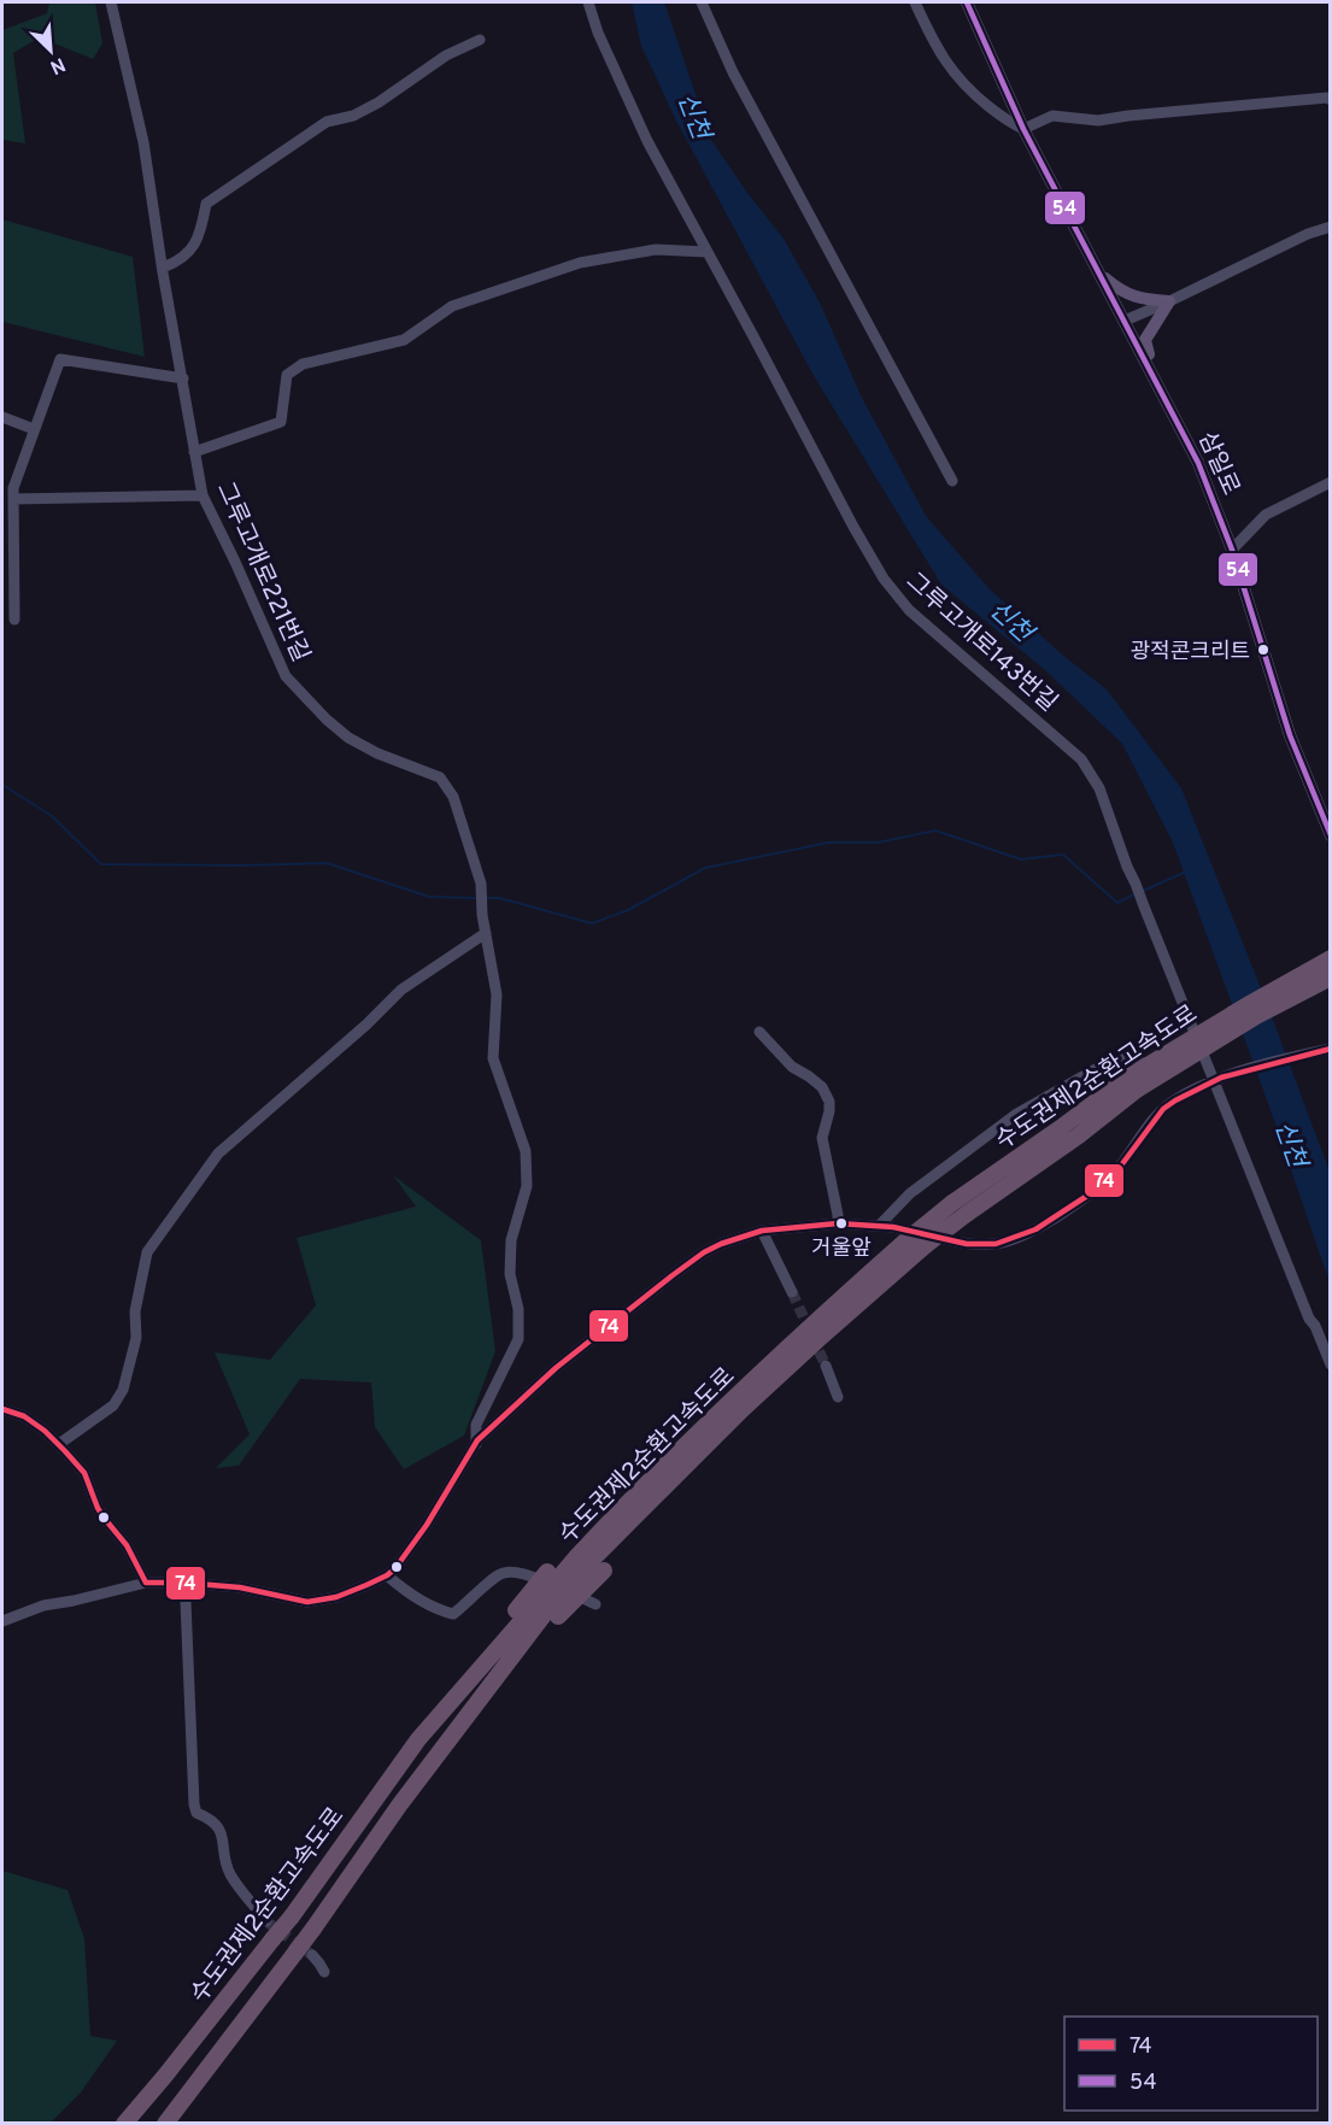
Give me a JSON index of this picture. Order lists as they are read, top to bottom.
{
  "streets": {
    "highway": ["수도권제2순환고속도로"],
    "main road": ["삼일로"],
    "street": ["그루고개로221번길", "그루고개로143번길"]
  },
  "water": ["신천"],
  "places": ["광적콘크리트", "거울앞"],
  "lines": ["transit line 54", "transit line 74"],
  "legend": ["74", "54"],
  "north": "bottom right"
}
